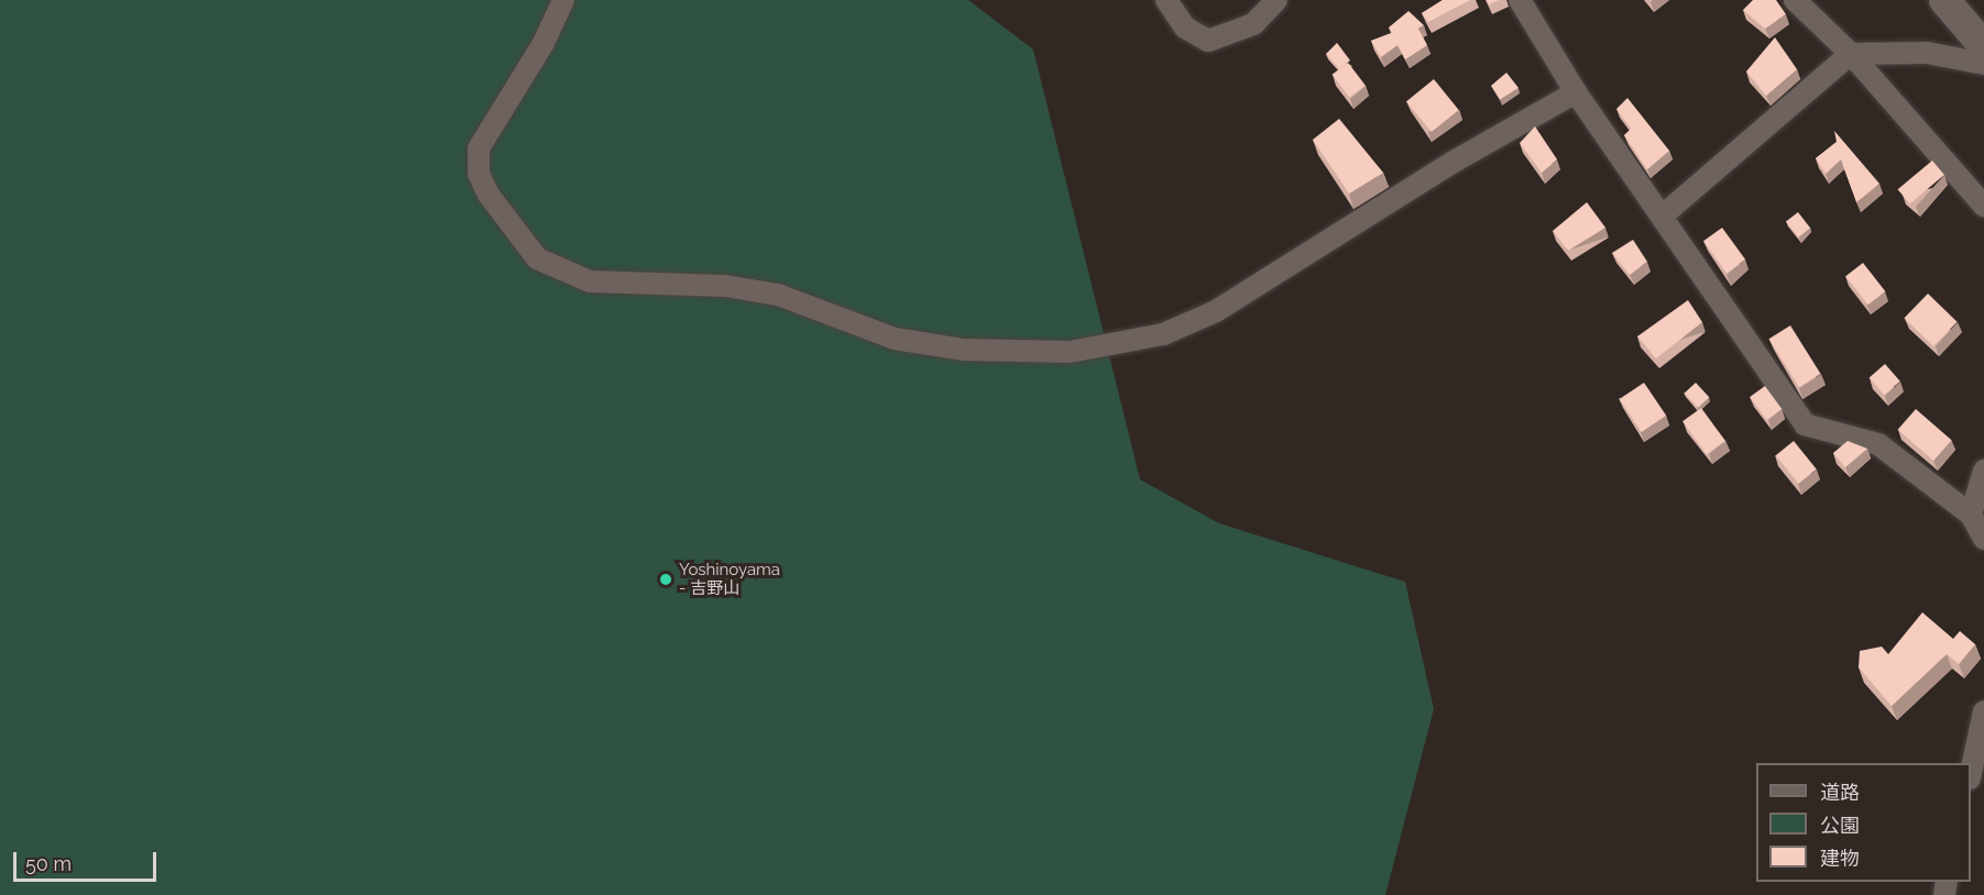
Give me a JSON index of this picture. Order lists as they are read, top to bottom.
{
  "places": ["Yoshinoyama - 吉野山"],
  "legend": ["道路", "公園", "建物"],
  "scale_bar": "50 m"
}
